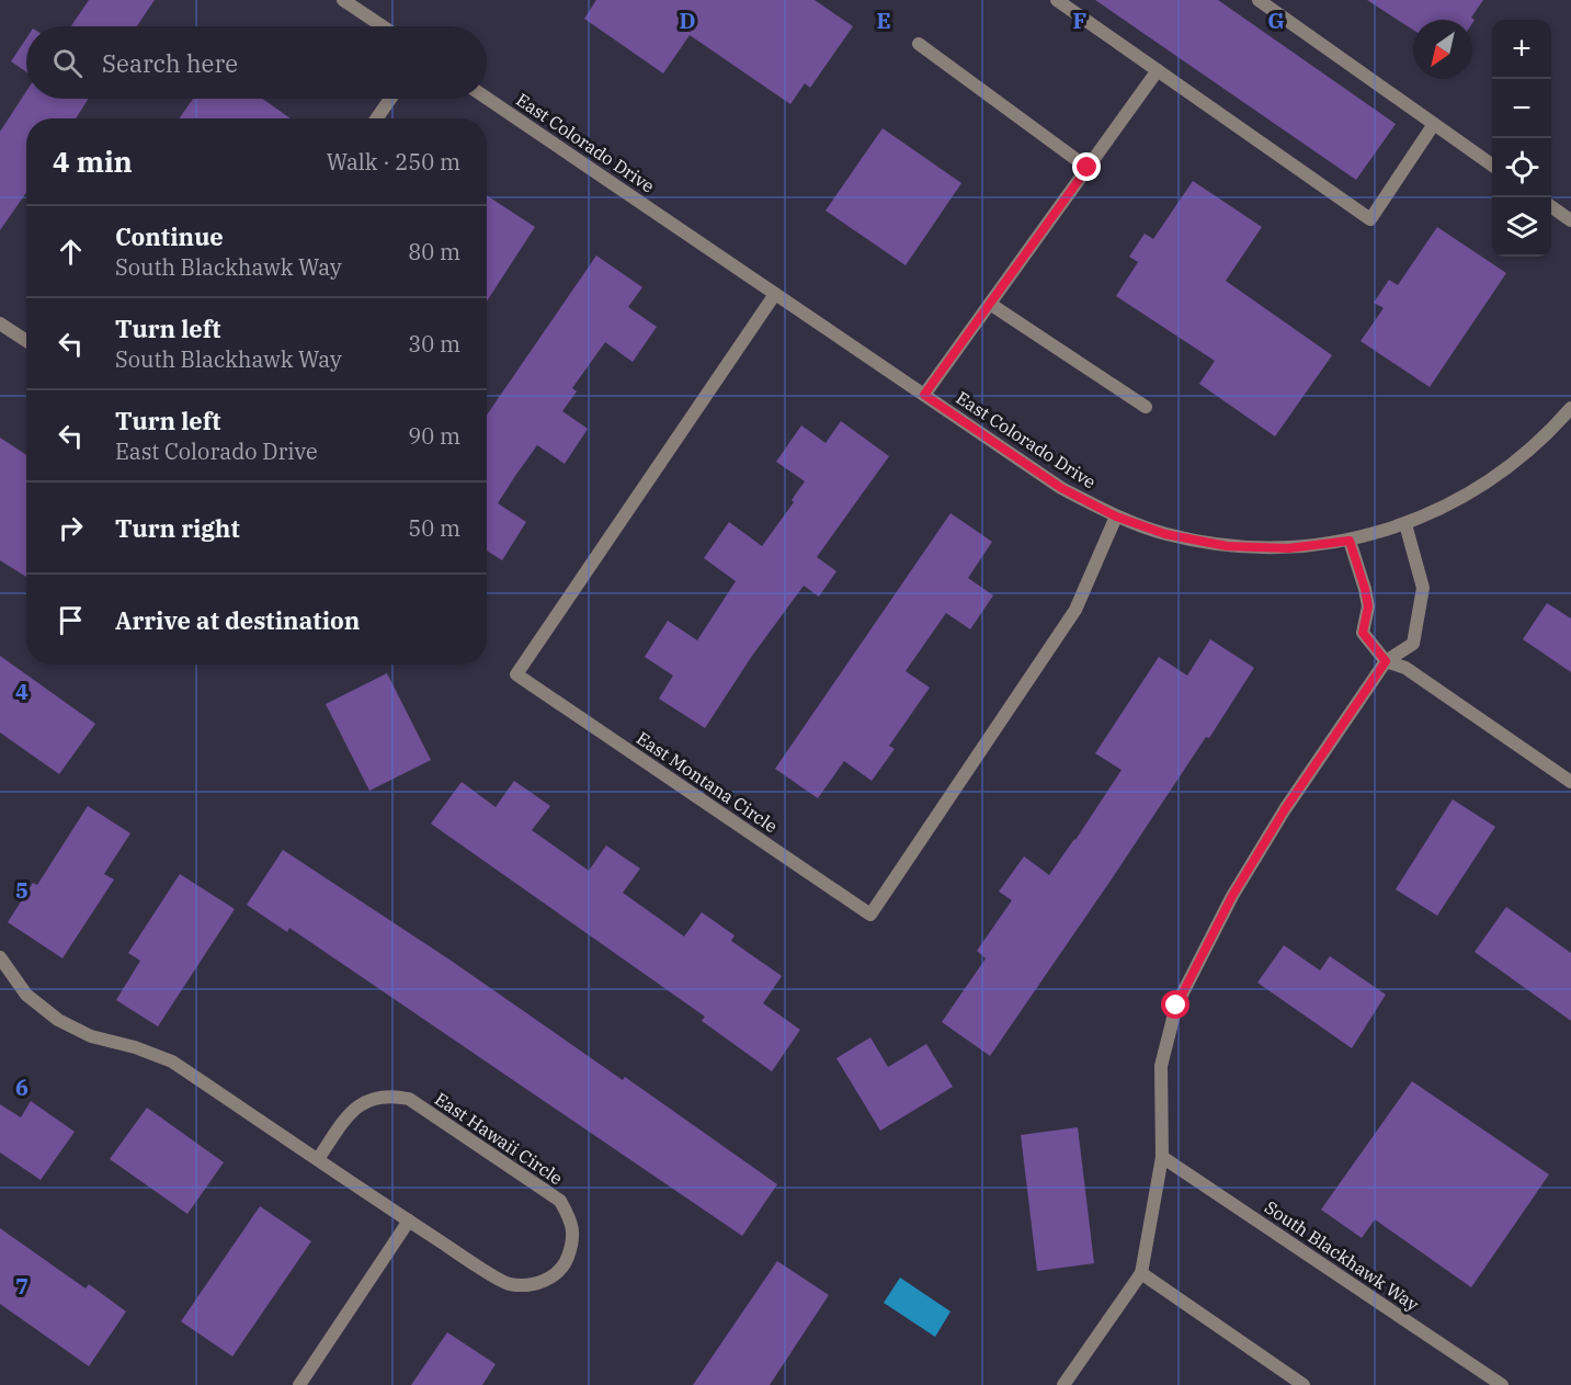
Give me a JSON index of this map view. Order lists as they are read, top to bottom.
{
  "streets": {
    "street": [
      "East Colorado Drive",
      "East Montana Circle",
      "East Hawaii Circle",
      "South Blackhawk Way"
    ]
  },
  "crossings": [
    ["East Colorado Drive", "East Montana Circle"]
  ],
  "north": "bottom left",
  "page": {
    "map_buttons": ["+", "−"],
    "search": "Search here",
    "heading": ["4 min", "Walk · 250 m"],
    "list": [
      ["Continue", "South Blackhawk Way", "80 m"],
      ["Turn left", "South Blackhawk Way", "30 m"],
      ["Turn left", "East Colorado Drive", "90 m"],
      ["Turn right", "50 m"],
      "Arrive at destination"
    ]
  },
  "grid": {
    "columns": [
      "D",
      "E",
      "F",
      "G"
    ],
    "rows": [
      "4",
      "5",
      "6",
      "7"
    ]
  }
}
